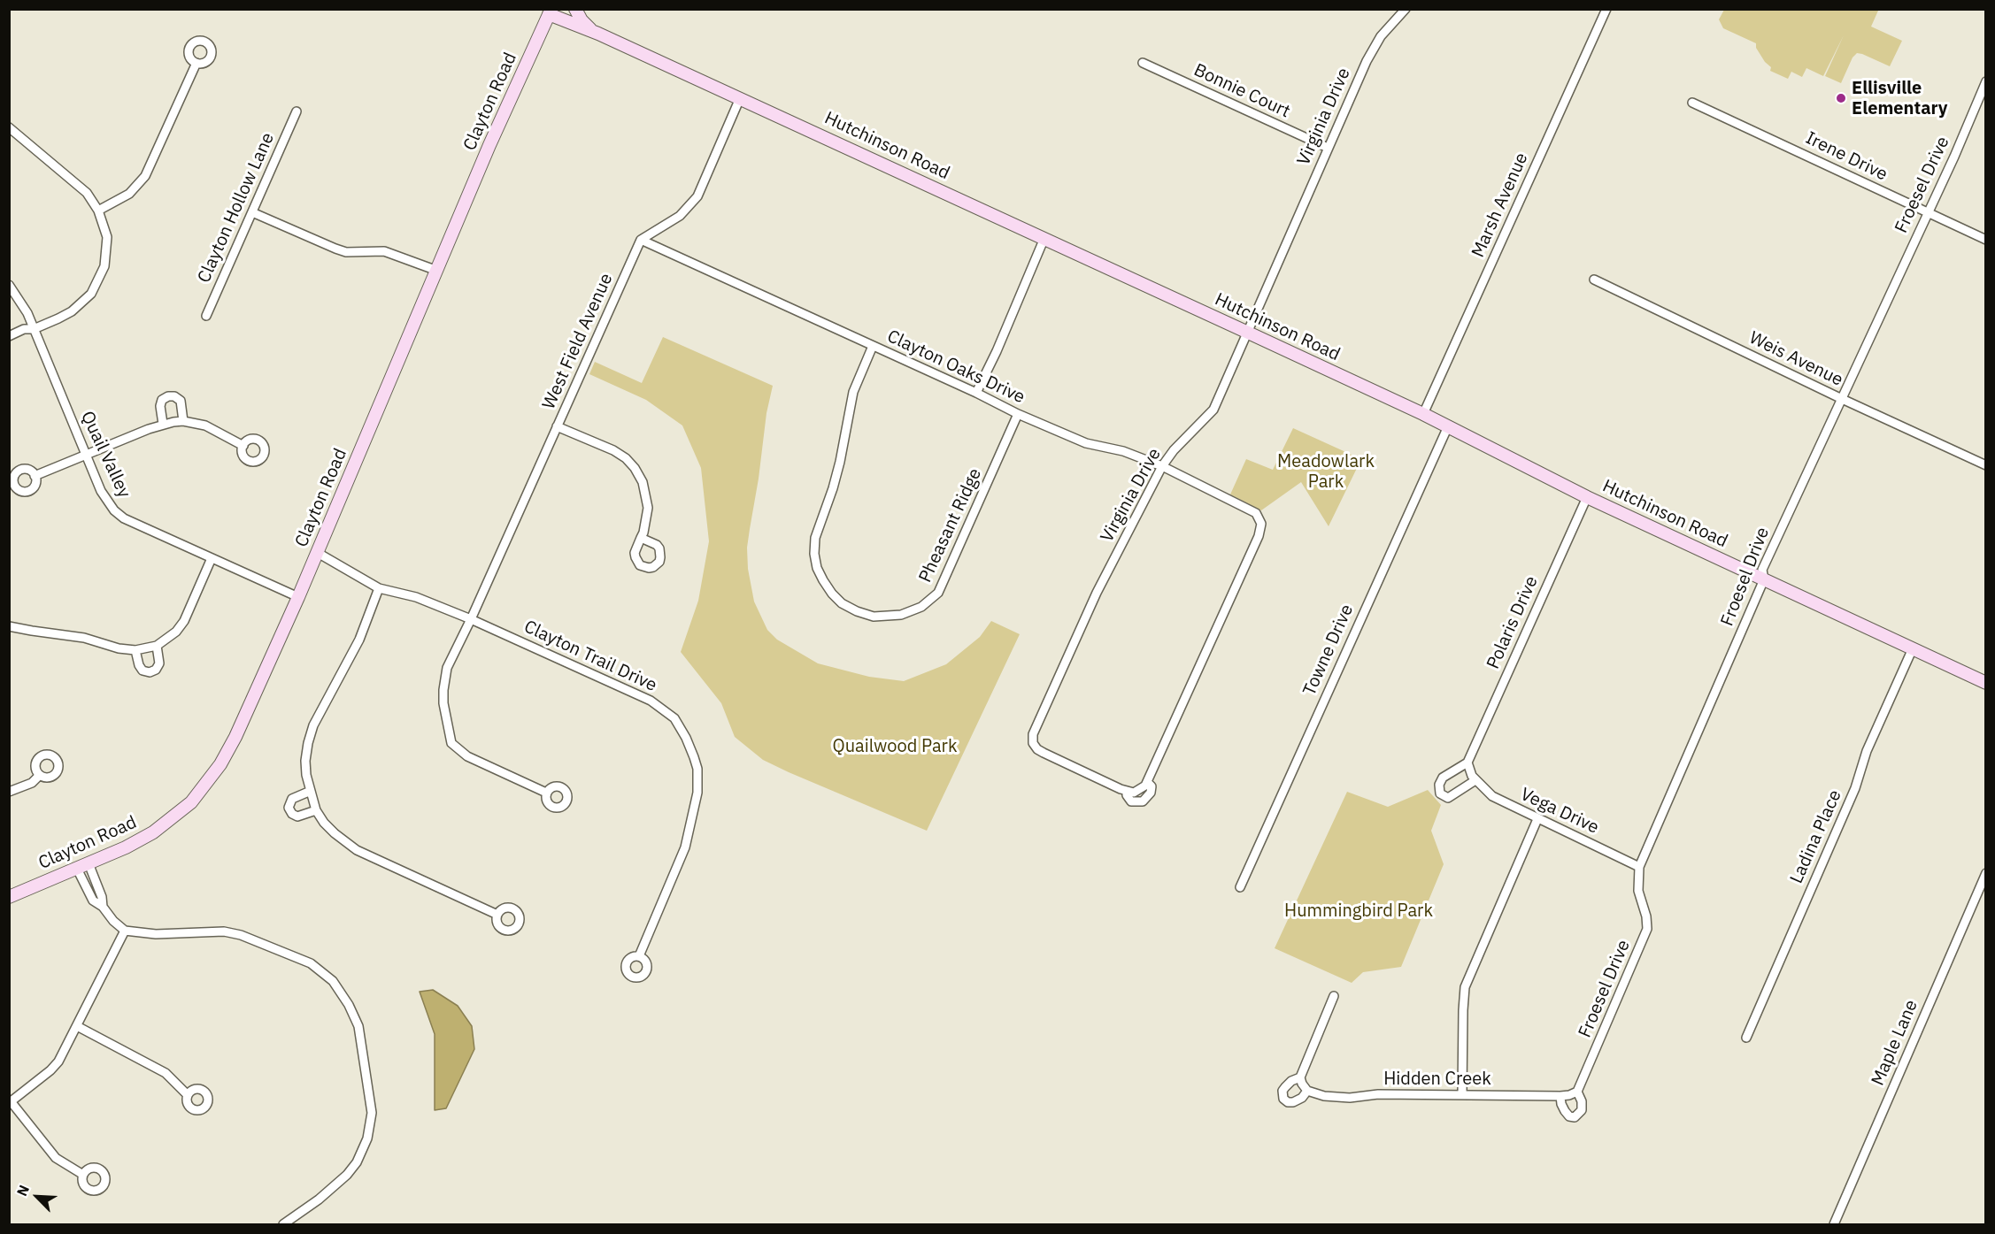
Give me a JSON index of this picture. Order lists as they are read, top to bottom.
{
  "streets": {
    "street": [
      "Bonnie Court",
      "Clayton Road",
      "Virginia Drive",
      "Hutchinson Road",
      "Irene Drive",
      "Froesel Drive",
      "Marsh Avenue",
      "Clayton Hollow Lane",
      "West Field Avenue",
      "Weis Avenue",
      "Clayton Oaks Drive",
      "Quail Valley",
      "Pheasant Ridge",
      "Polaris Drive",
      "Towne Drive",
      "Clayton Trail Drive",
      "Vega Drive",
      "Ladina Place",
      "Maple Lane",
      "Hidden Creek"
    ]
  },
  "crossings": [
    ["Bonnie Court", "Virginia Drive"],
    ["Clayton Road", "Hutchinson Road"],
    ["Clayton Road", "Quail Valley"],
    ["Clayton Road", "Clayton Trail Drive"],
    ["Virginia Drive", "Hutchinson Road"],
    ["Virginia Drive", "Clayton Oaks Drive"],
    ["Hutchinson Road", "Froesel Drive"],
    ["Hutchinson Road", "Marsh Avenue"],
    ["Hutchinson Road", "Polaris Drive"],
    ["Hutchinson Road", "Towne Drive"],
    ["Hutchinson Road", "Ladina Place"],
    ["Irene Drive", "Froesel Drive"],
    ["Froesel Drive", "Weis Avenue"],
    ["Froesel Drive", "Vega Drive"],
    ["Froesel Drive", "Hidden Creek"],
    ["West Field Avenue", "Clayton Oaks Drive"],
    ["West Field Avenue", "Clayton Trail Drive"],
    ["Clayton Oaks Drive", "Pheasant Ridge"]
  ],
  "parks": ["Meadowlark Park", "Quailwood Park", "Hummingbird Park"],
  "places": ["Ellisville Elementary"],
  "north": "top left"
}
